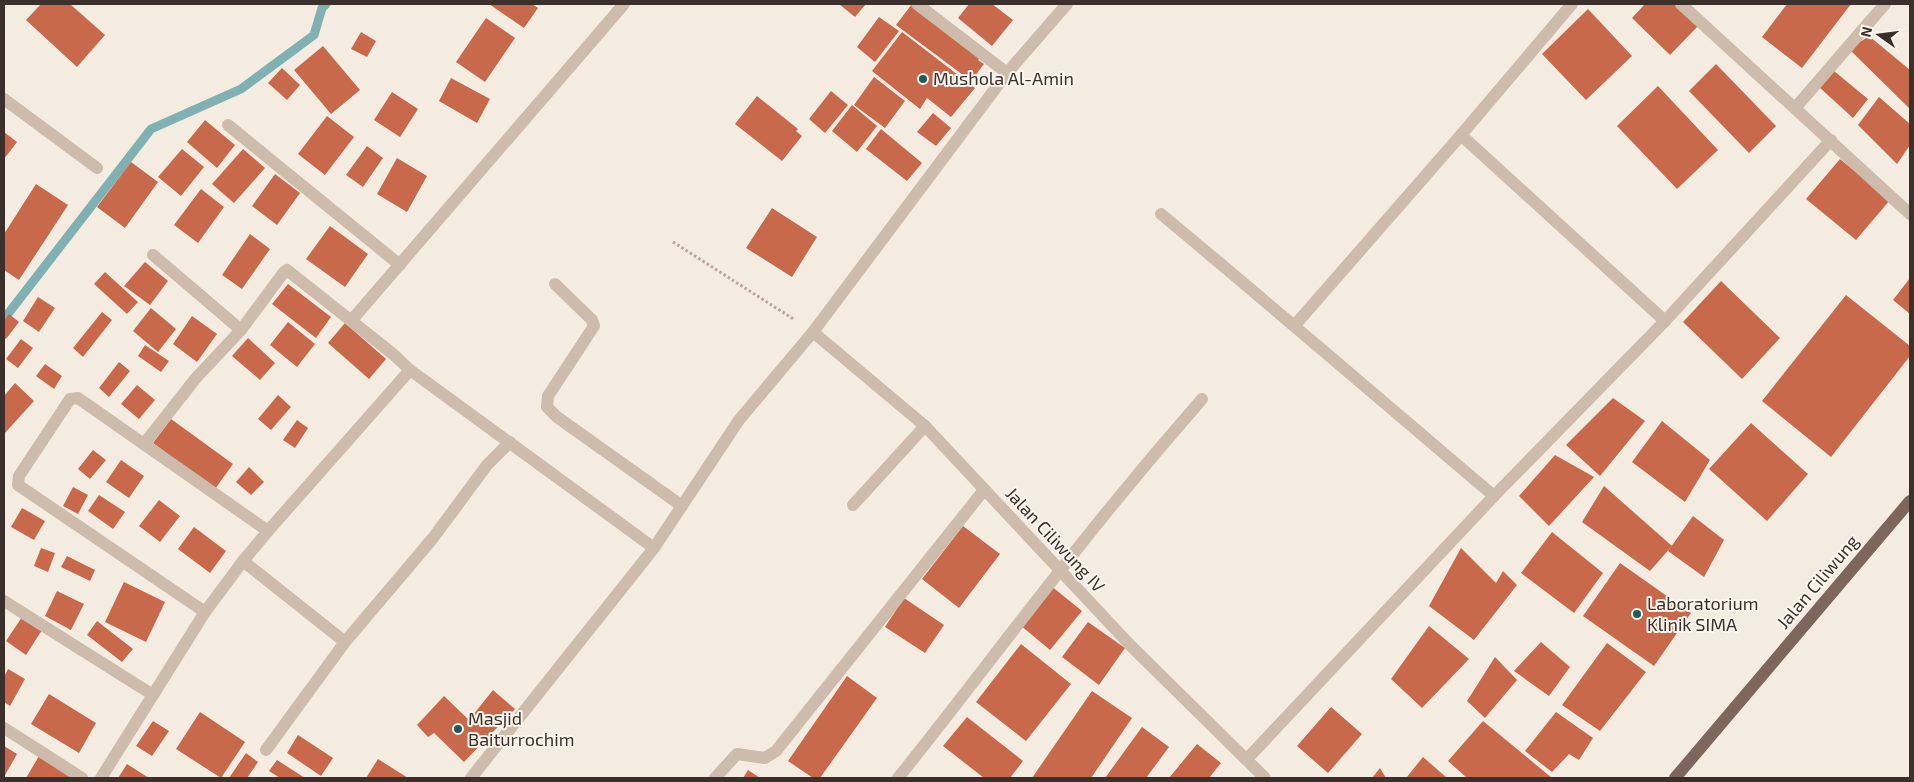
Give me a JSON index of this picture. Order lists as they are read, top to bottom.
{
  "streets": {
    "main road": ["Jalan Ciliwung"],
    "street": ["Jalan Ciliwung IV"]
  },
  "places": ["Mushola Al-Amin", "Laboratorium Klinik SIMA", "Masjid Baiturrochim"],
  "north": "left"
}
